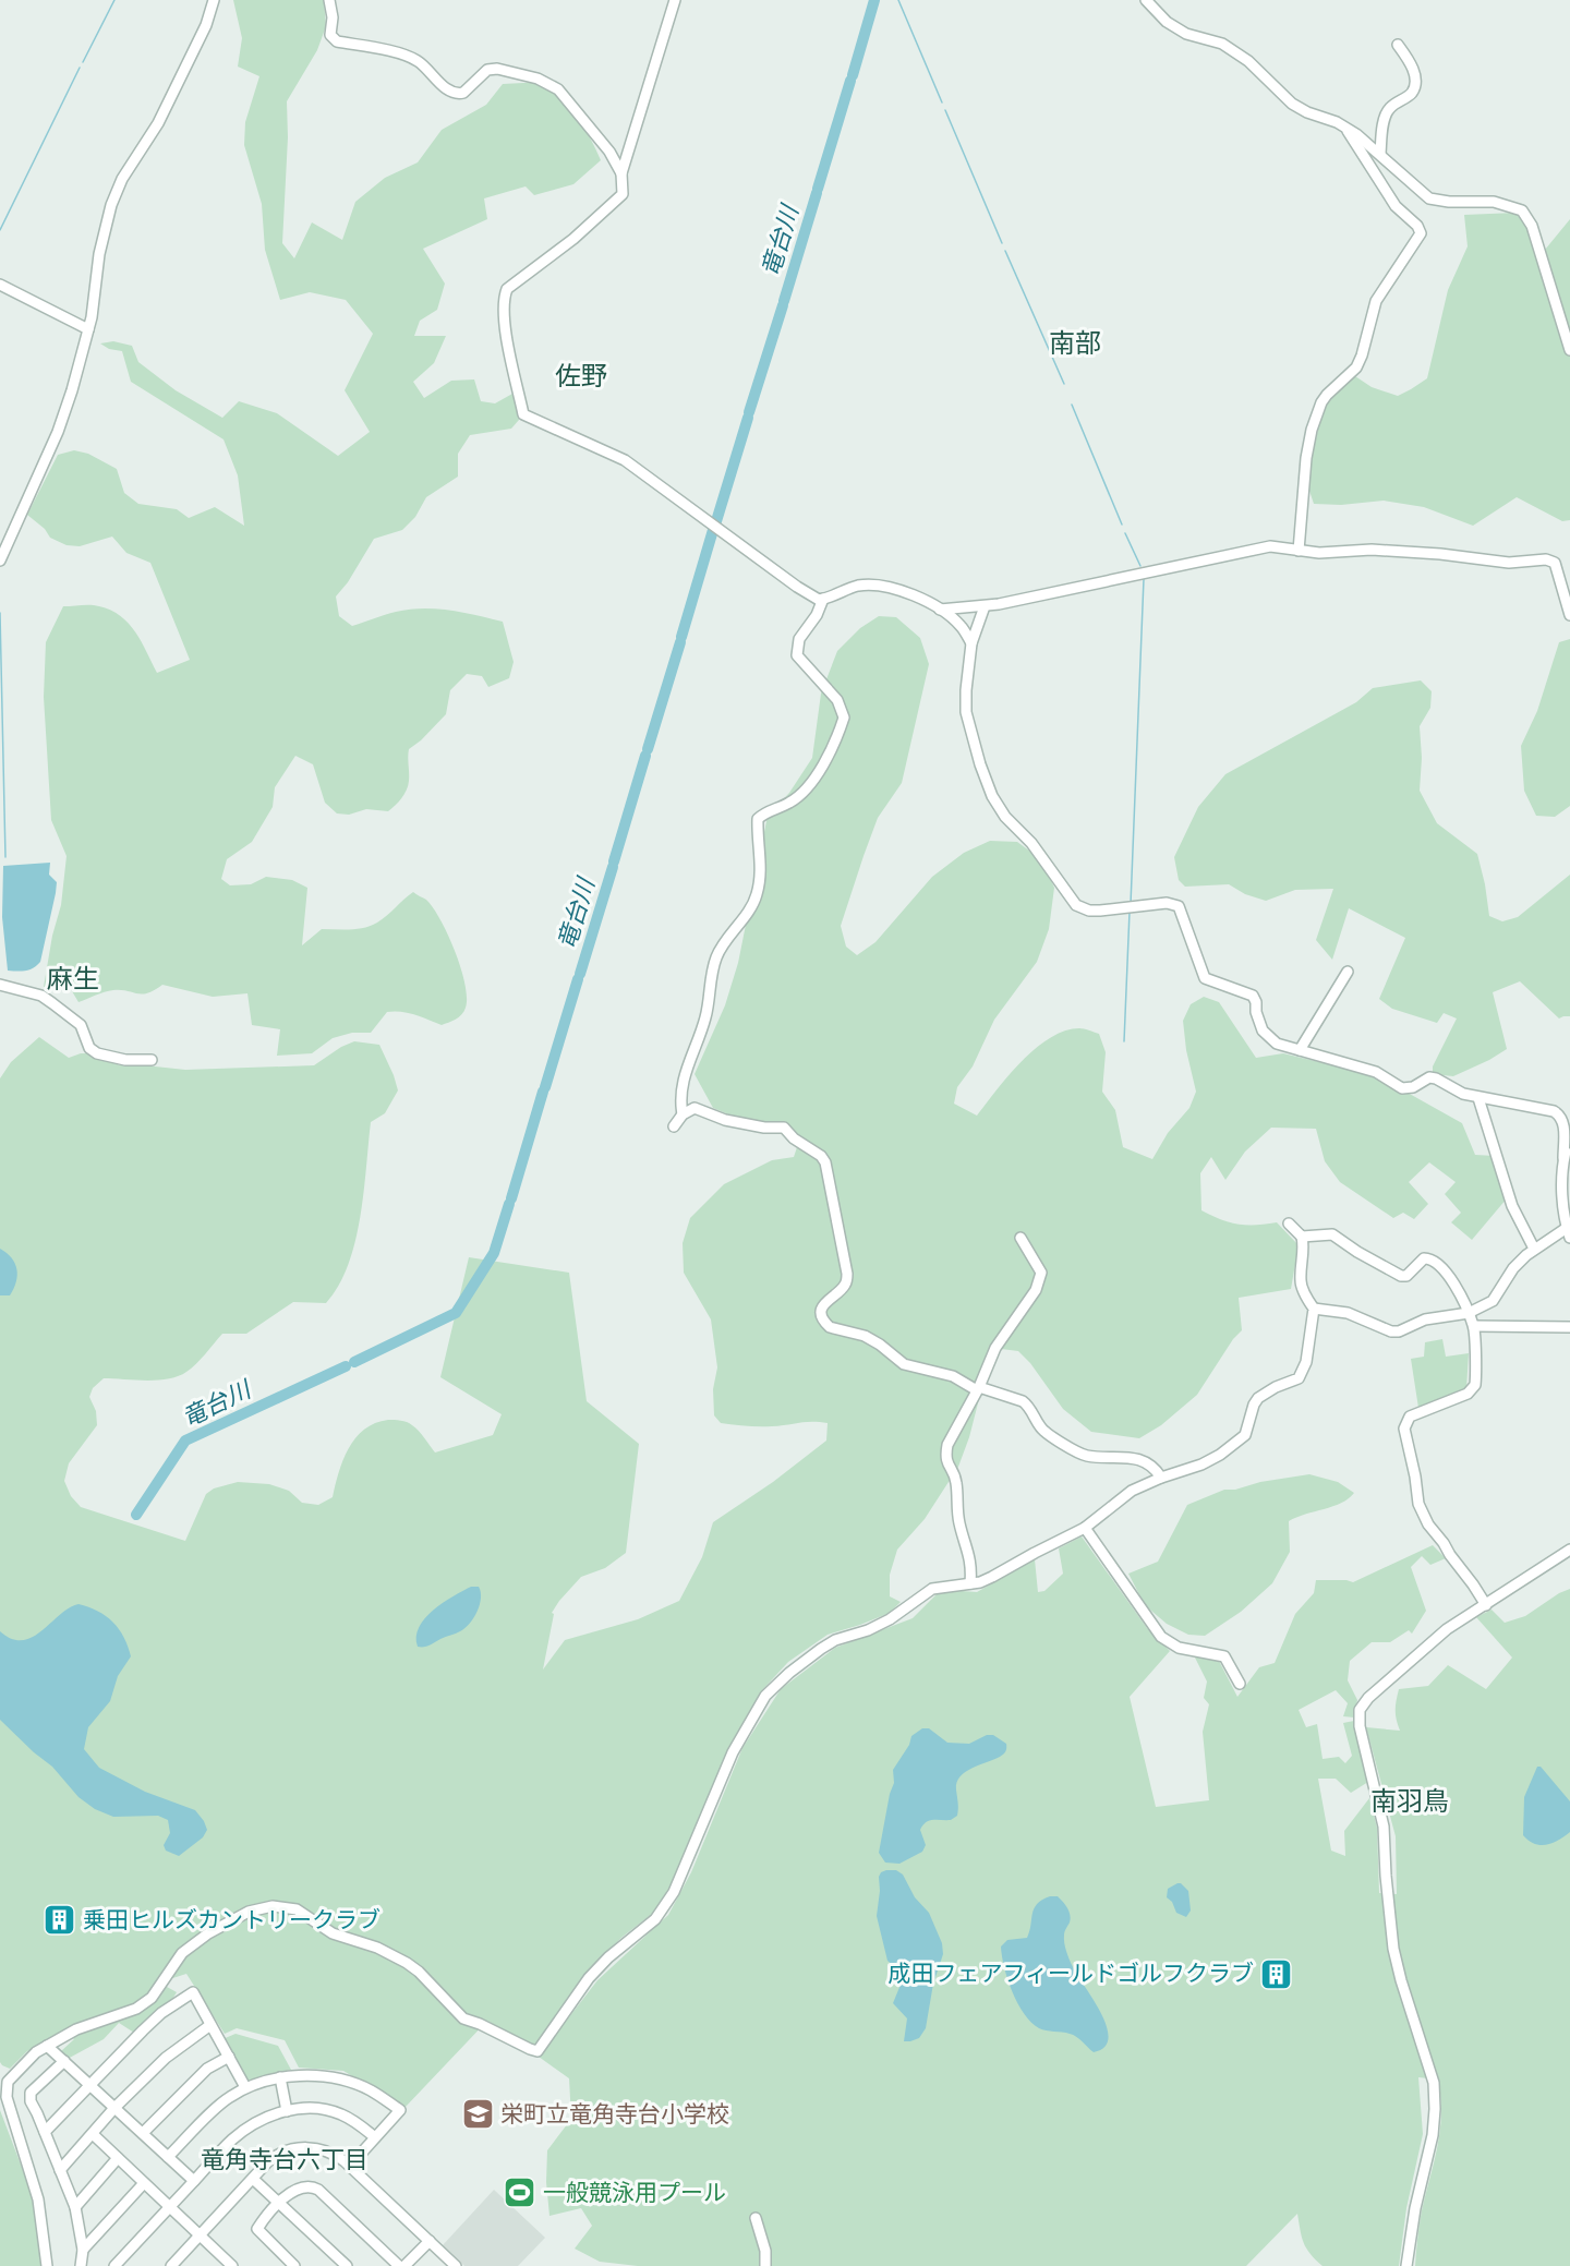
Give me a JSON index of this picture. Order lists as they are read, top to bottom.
{
  "districts": [
    "南部",
    "佐野",
    "麻生",
    "南羽鳥",
    "竜角寺台六丁目"
  ],
  "water": ["竜台川"],
  "places": {
    "building": ["乗田ヒルズカントリークラブ", "成田フェアフィールドゴルフクラブ"],
    "school or university": ["栄町立竜角寺台小学校"],
    "sports": ["一般競泳用プール"]
  }
}
